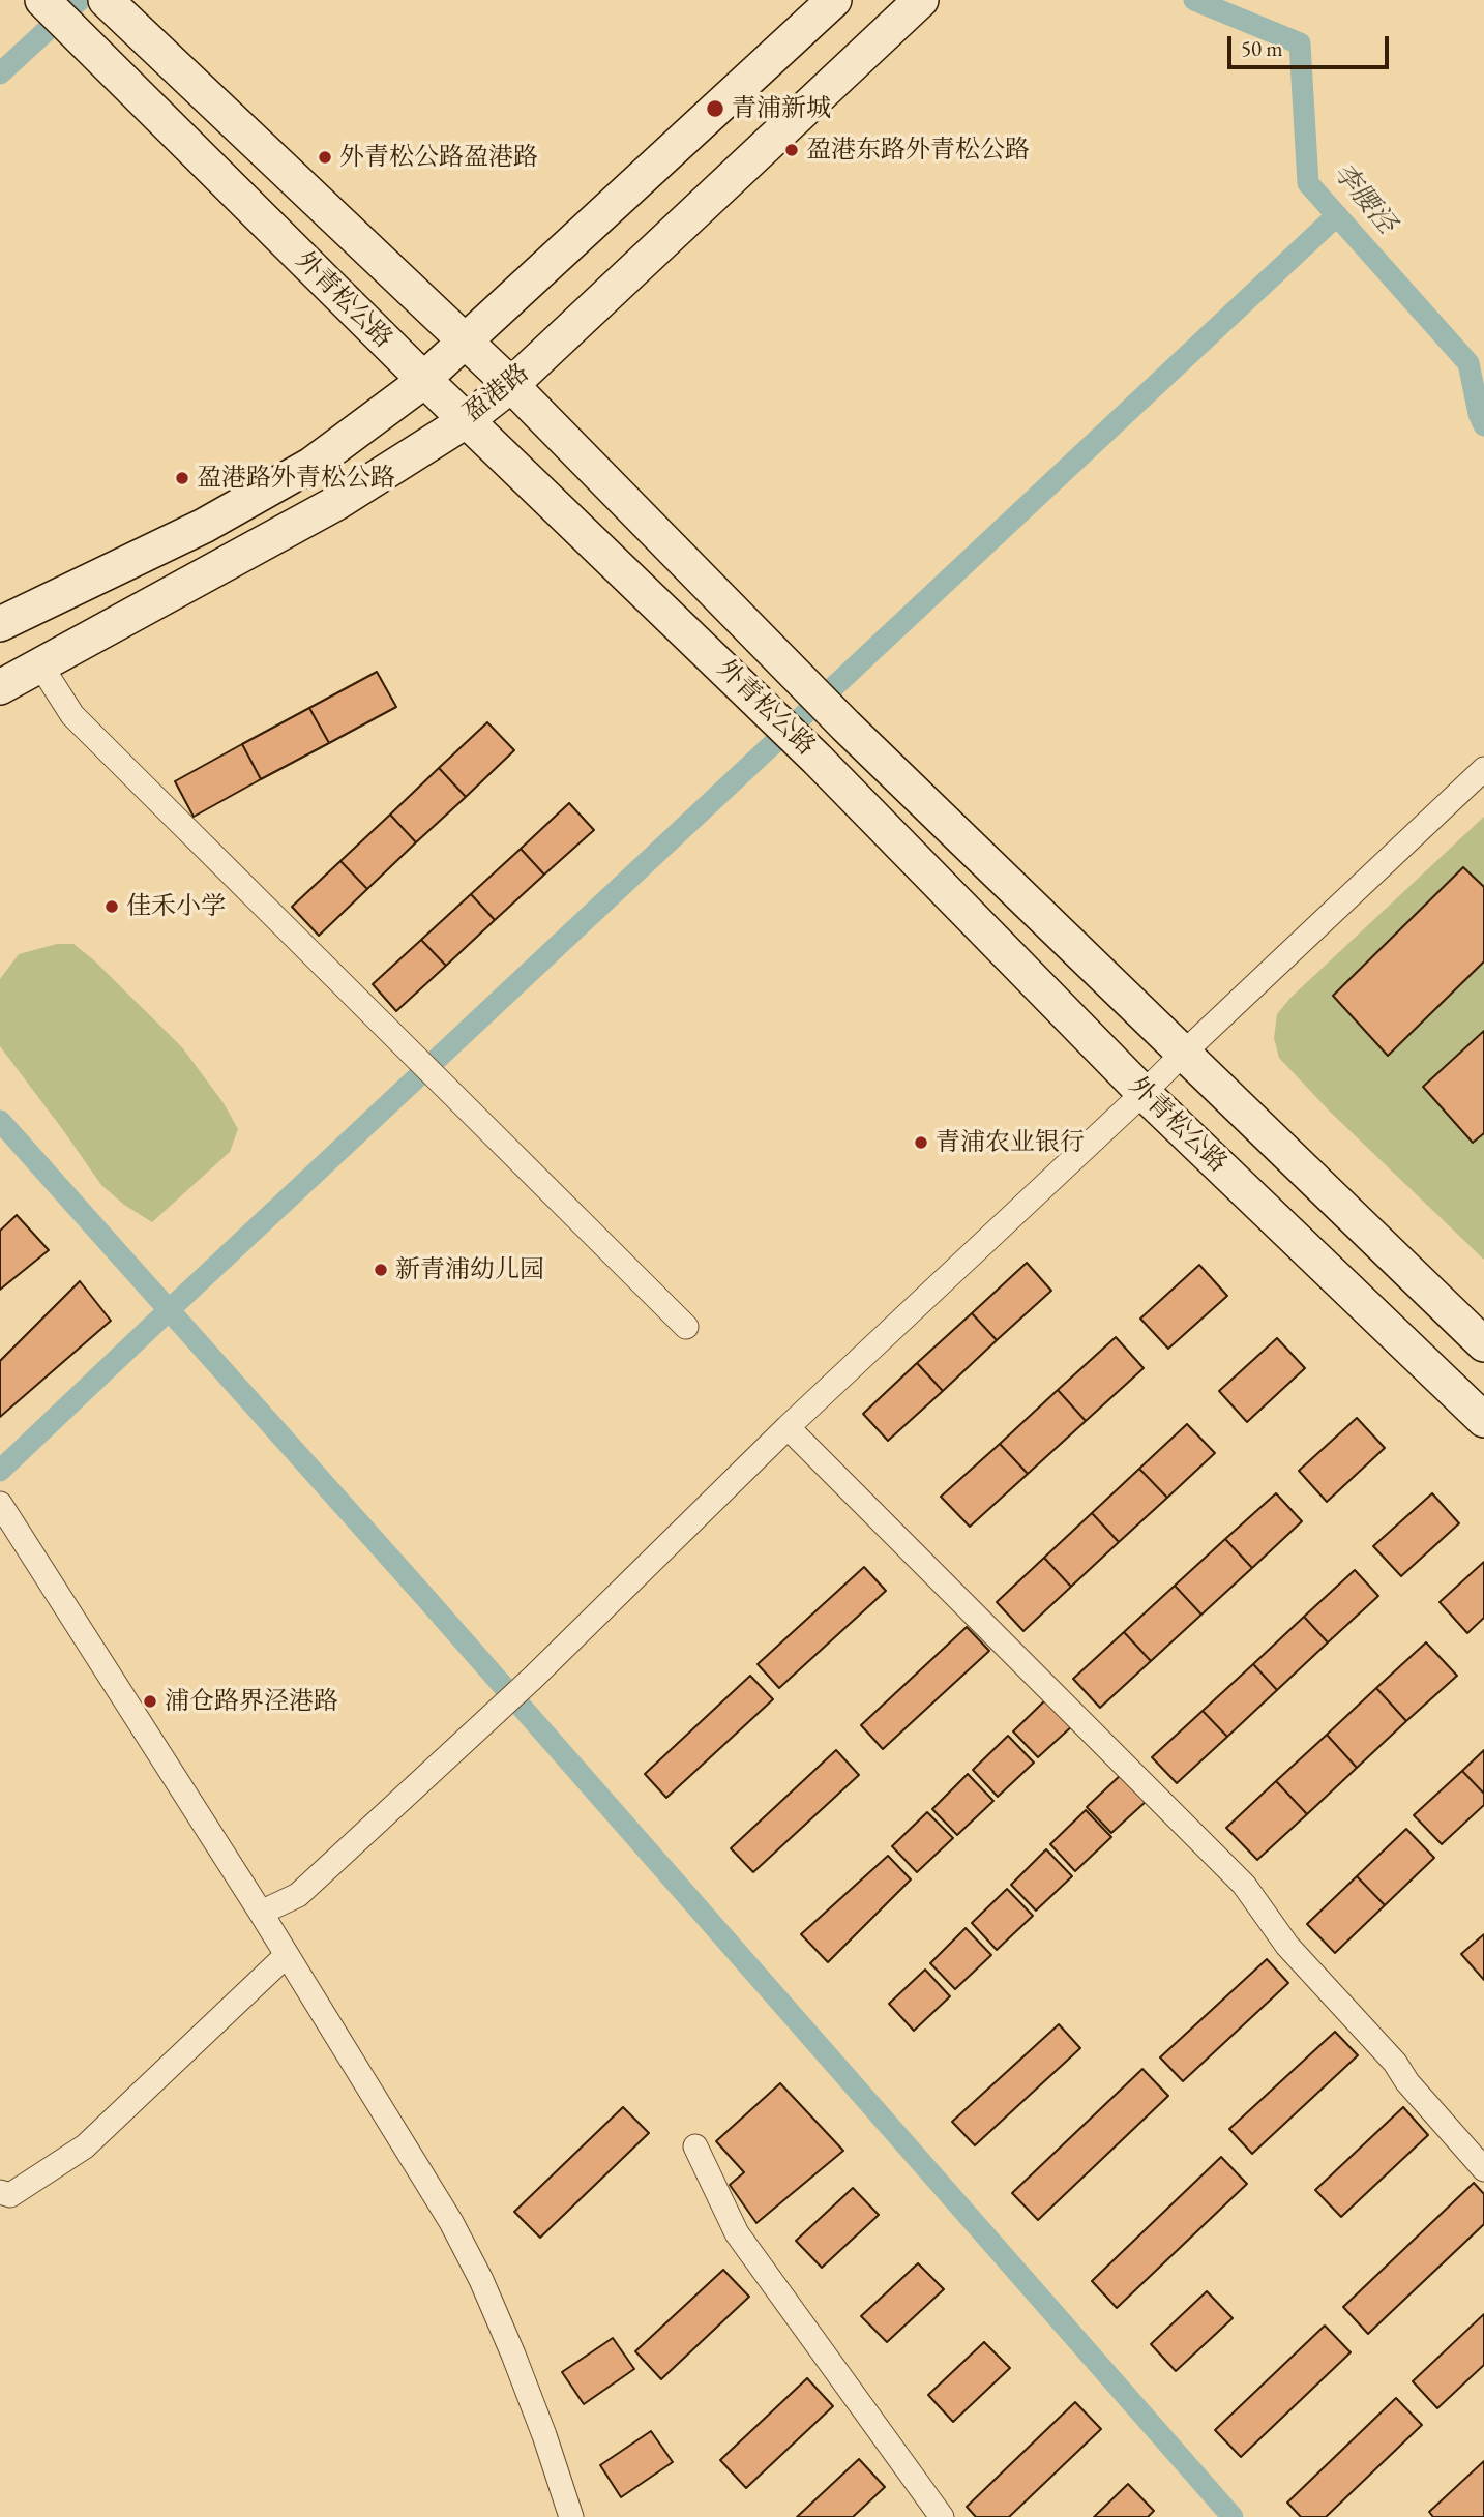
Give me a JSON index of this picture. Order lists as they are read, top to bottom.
{
  "streets": {
    "main road": ["外青松公路", "盈港路"]
  },
  "crossings": [
    ["外青松公路", "盈港路"]
  ],
  "water": ["李腰泾"],
  "places": [
    "青浦新城",
    "盈港东路外青松公路",
    "外青松公路盈港路",
    "盈港路外青松公路",
    "佳禾小学",
    "青浦农业银行",
    "新青浦幼儿园",
    "浦仓路界泾港路"
  ],
  "scale_bar": "50 m"
}
